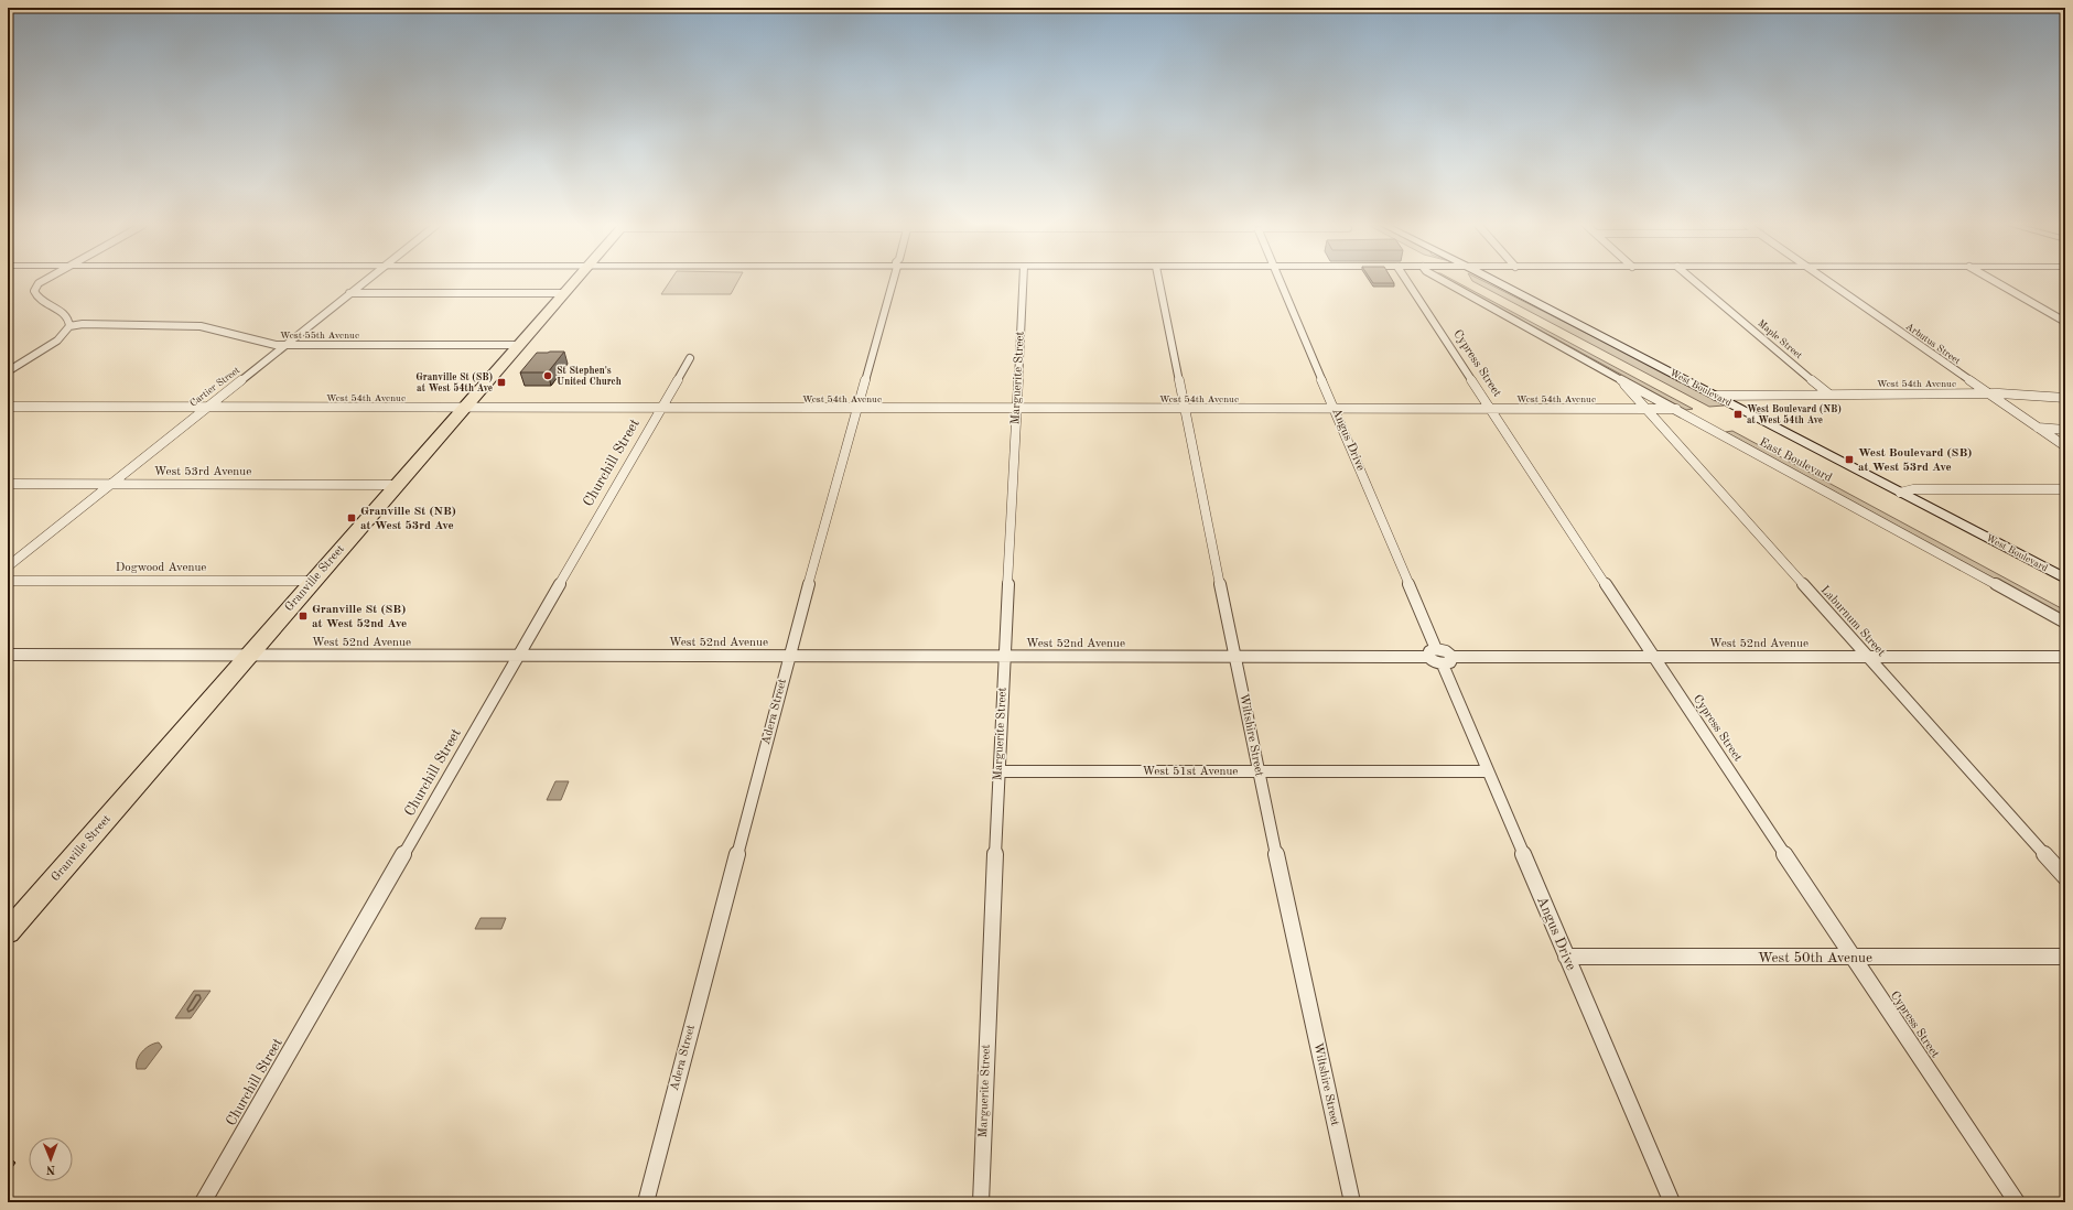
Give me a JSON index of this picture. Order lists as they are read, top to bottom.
{
  "streets": {
    "highway": ["Granville Street"],
    "street": [
      "West 55th Avenue",
      "Maple Street",
      "Arbutus Street",
      "Cypress Street",
      "Marguerite Street",
      "West 54th Avenue",
      "Cartier Street",
      "West Boulevard",
      "Angus Drive",
      "East Boulevard",
      "Churchill Street",
      "West 53rd Avenue",
      "Dogwood Avenue",
      "Laburnum Street",
      "West 52nd Avenue",
      "Adera Street",
      "Wiltshire Street",
      "West 51st Avenue",
      "West 50th Avenue"
    ]
  },
  "crossings": [
    ["West 55th Avenue", "Cartier Street"],
    ["West 55th Avenue", "Granville Street"],
    ["Maple Street", "West 54th Avenue"],
    ["Arbutus Street", "West 54th Avenue"],
    ["Cypress Street", "West 54th Avenue"],
    ["Cypress Street", "West 52nd Avenue"],
    ["Cypress Street", "West 50th Avenue"],
    ["Marguerite Street", "West 54th Avenue"],
    ["Marguerite Street", "West 52nd Avenue"],
    ["Marguerite Street", "West 51st Avenue"],
    ["West 54th Avenue", "Cartier Street"],
    ["West 54th Avenue", "West Boulevard"],
    ["West 54th Avenue", "Angus Drive"],
    ["West 54th Avenue", "East Boulevard"],
    ["West 54th Avenue", "Churchill Street"],
    ["West 54th Avenue", "Granville Street"],
    ["West 54th Avenue", "Laburnum Street"],
    ["West 54th Avenue", "Adera Street"],
    ["West 54th Avenue", "Wiltshire Street"],
    ["Cartier Street", "West 53rd Avenue"],
    ["Angus Drive", "West 52nd Avenue"],
    ["Angus Drive", "West 51st Avenue"],
    ["Angus Drive", "West 50th Avenue"],
    ["East Boulevard", "Laburnum Street"],
    ["Churchill Street", "West 52nd Avenue"],
    ["West 53rd Avenue", "Granville Street"],
    ["Dogwood Avenue", "Granville Street"],
    ["Granville Street", "West 52nd Avenue"],
    ["Laburnum Street", "West 52nd Avenue"],
    ["West 52nd Avenue", "Adera Street"],
    ["West 52nd Avenue", "Wiltshire Street"],
    ["Wiltshire Street", "West 51st Avenue"]
  ],
  "places": {
    "other": ["St Stephen's United Church"],
    "transit": [
      "Granville St (SB) at West 54th Ave",
      "West Boulevard (NB) at West 54th Ave",
      "West Boulevard (SB) at West 53rd Ave",
      "Granville St (NB) at West 53rd Ave",
      "Granville St (SB) at West 52nd Ave"
    ]
  },
  "north": "bottom"
}
